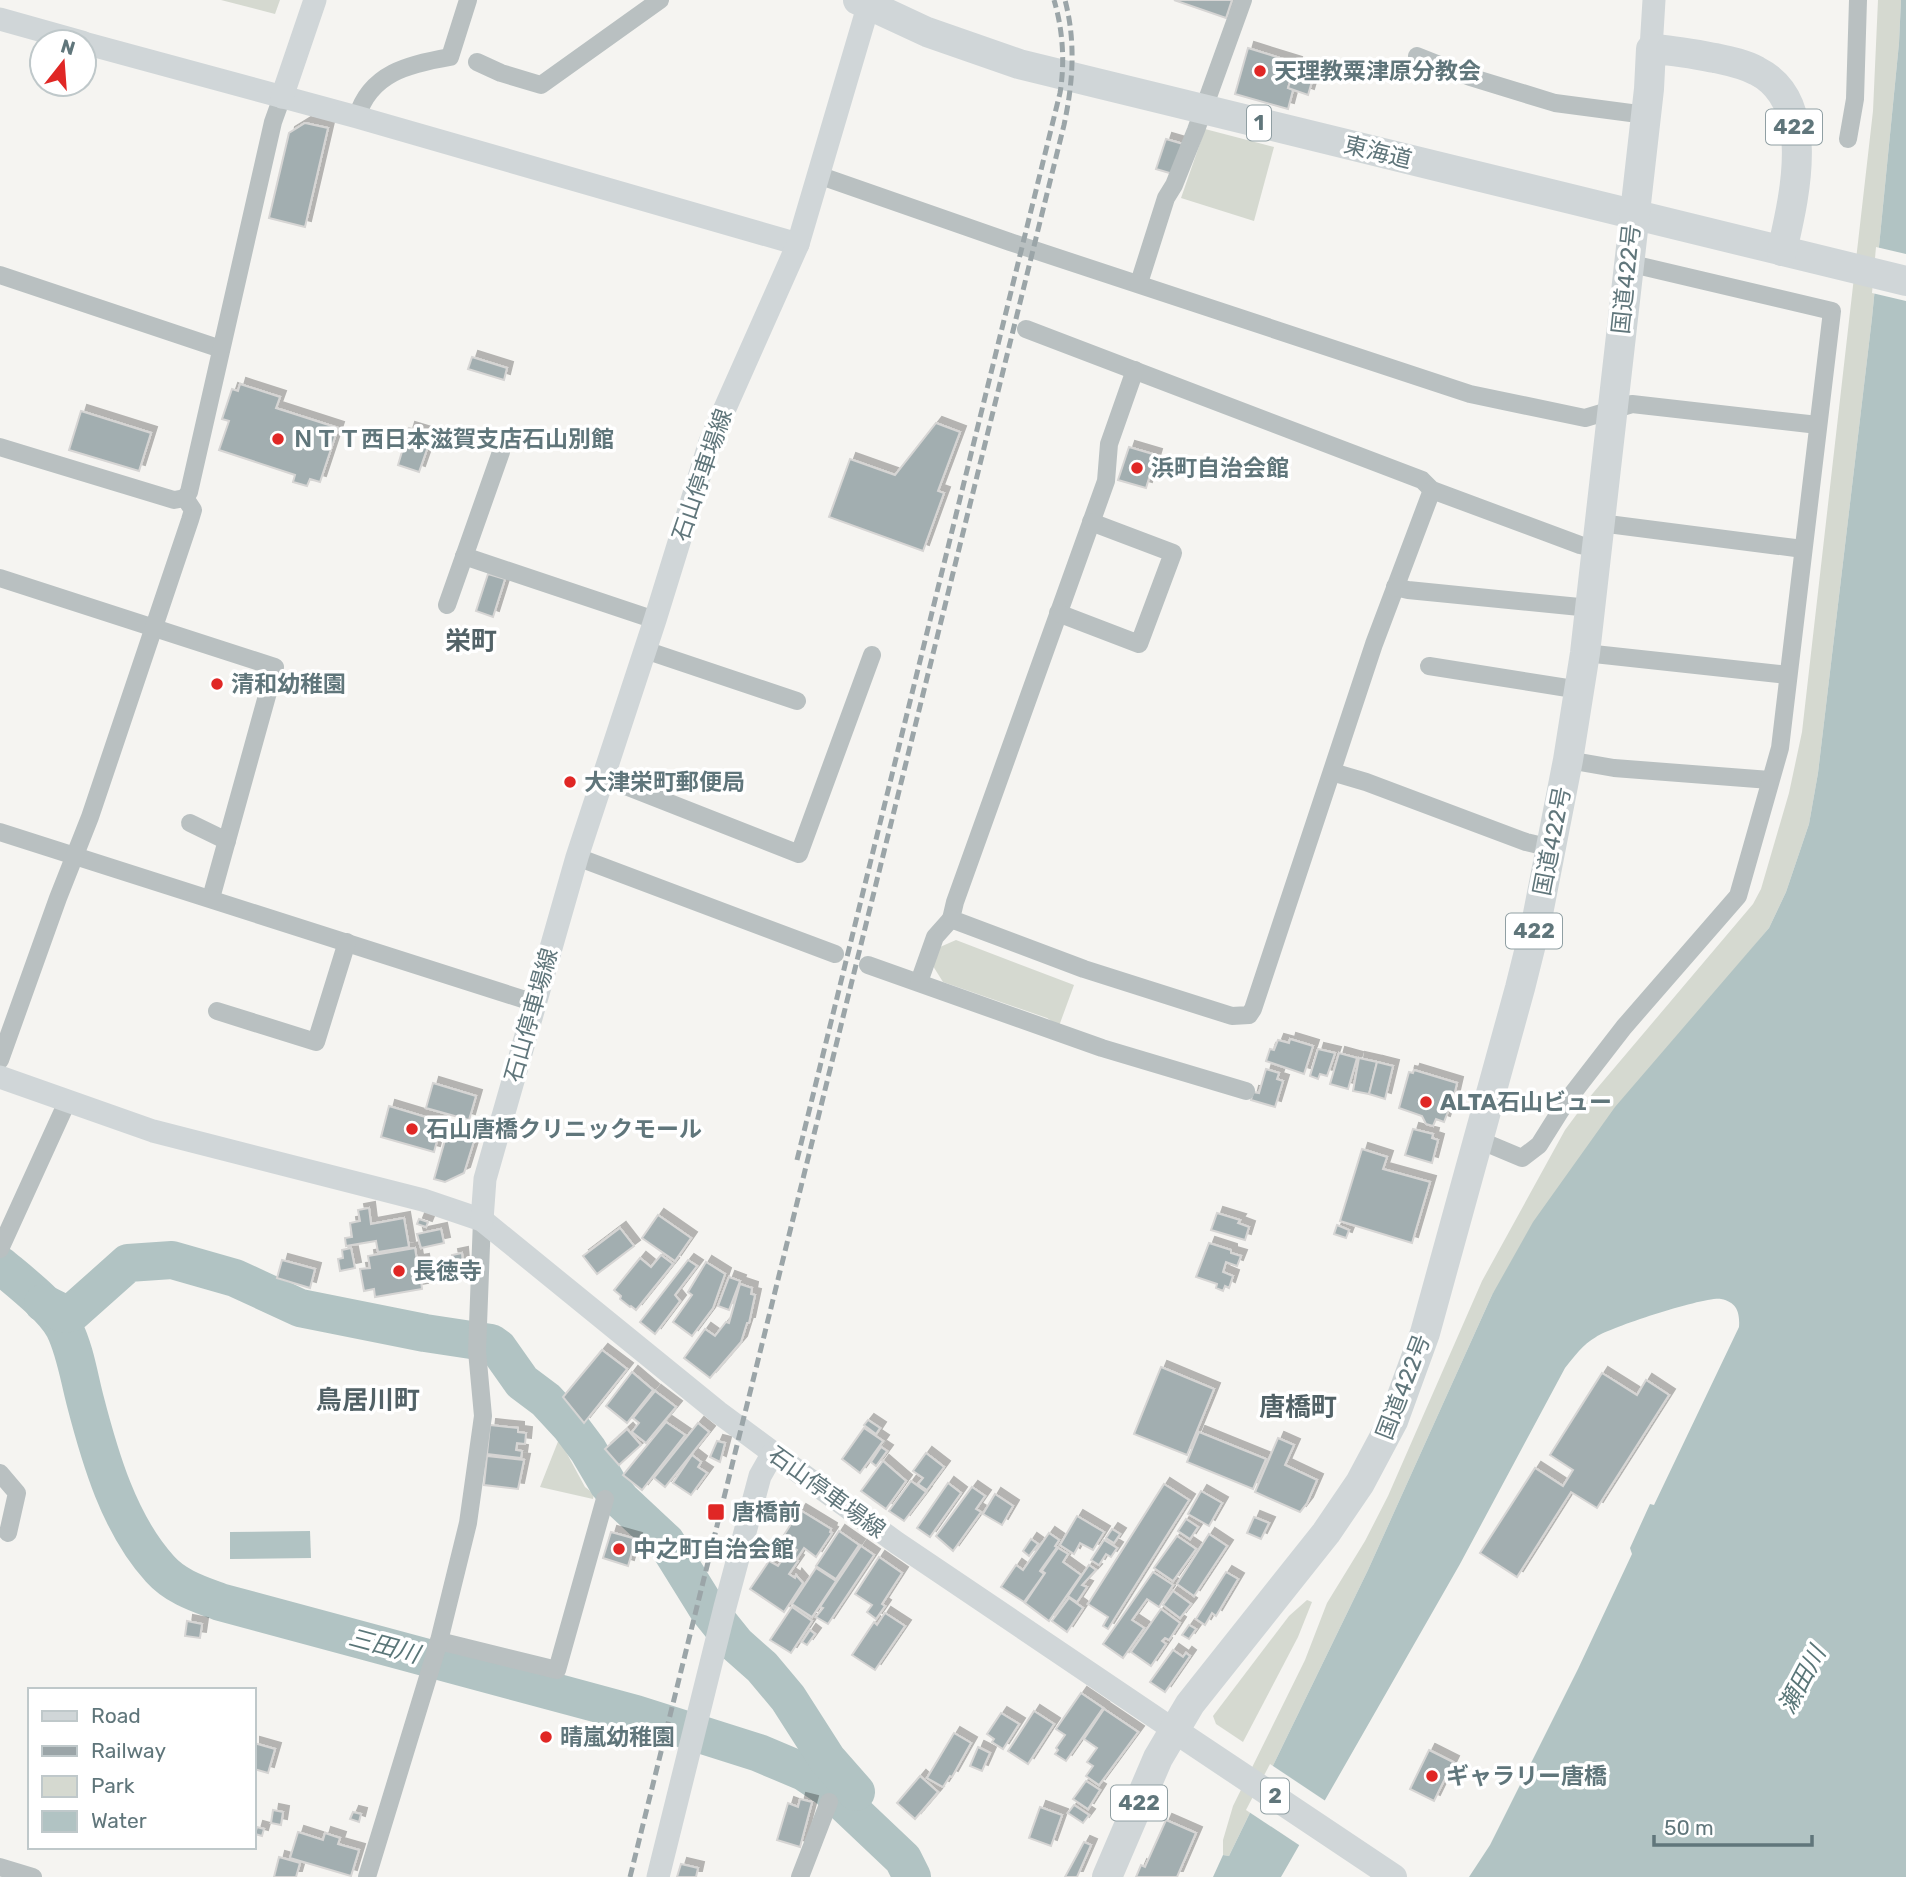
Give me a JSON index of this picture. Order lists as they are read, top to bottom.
{
  "streets": {
    "highway": [
      "1",
      "422",
      "東海道",
      "国道422号"
    ],
    "main road": ["石山停車場線", "2"]
  },
  "crossings": [
    ["422", "東海道"],
    ["422", "国道422号"],
    ["東海道", "石山停車場線"],
    ["国道422号", "石山停車場線"],
    ["国道422号", "2"],
    ["石山停車場線", "2"]
  ],
  "districts": ["栄町", "鳥居川町", "唐橋町"],
  "water": ["三田川", "瀬田川"],
  "places": {
    "other": [
      "天理教粟津原分教会",
      "ＮＴＴ西日本滋賀支店石山別館",
      "浜町自治会館",
      "清和幼稚園",
      "大津栄町郵便局",
      "ALTA石山ビュー",
      "石山唐橋クリニックモール",
      "長徳寺",
      "中之町自治会館",
      "晴嵐幼稚園",
      "ギャラリー唐橋"
    ],
    "transit": ["唐橋前"]
  },
  "legend": [
    "Road",
    "Railway",
    "Park",
    "Water"
  ],
  "scale_bar": "50 m",
  "north": "top"
}
